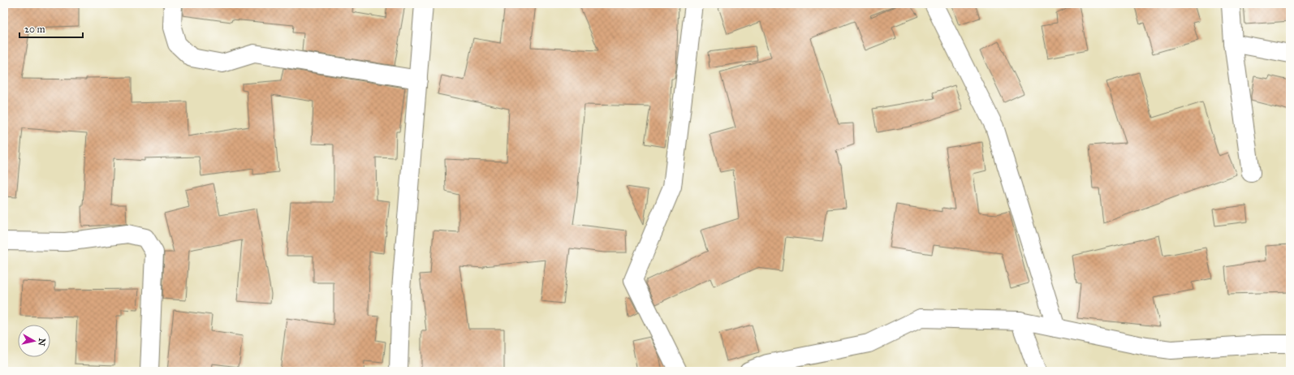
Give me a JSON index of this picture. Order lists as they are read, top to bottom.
{
  "scale_bar": "20 m",
  "north": "right"
}
